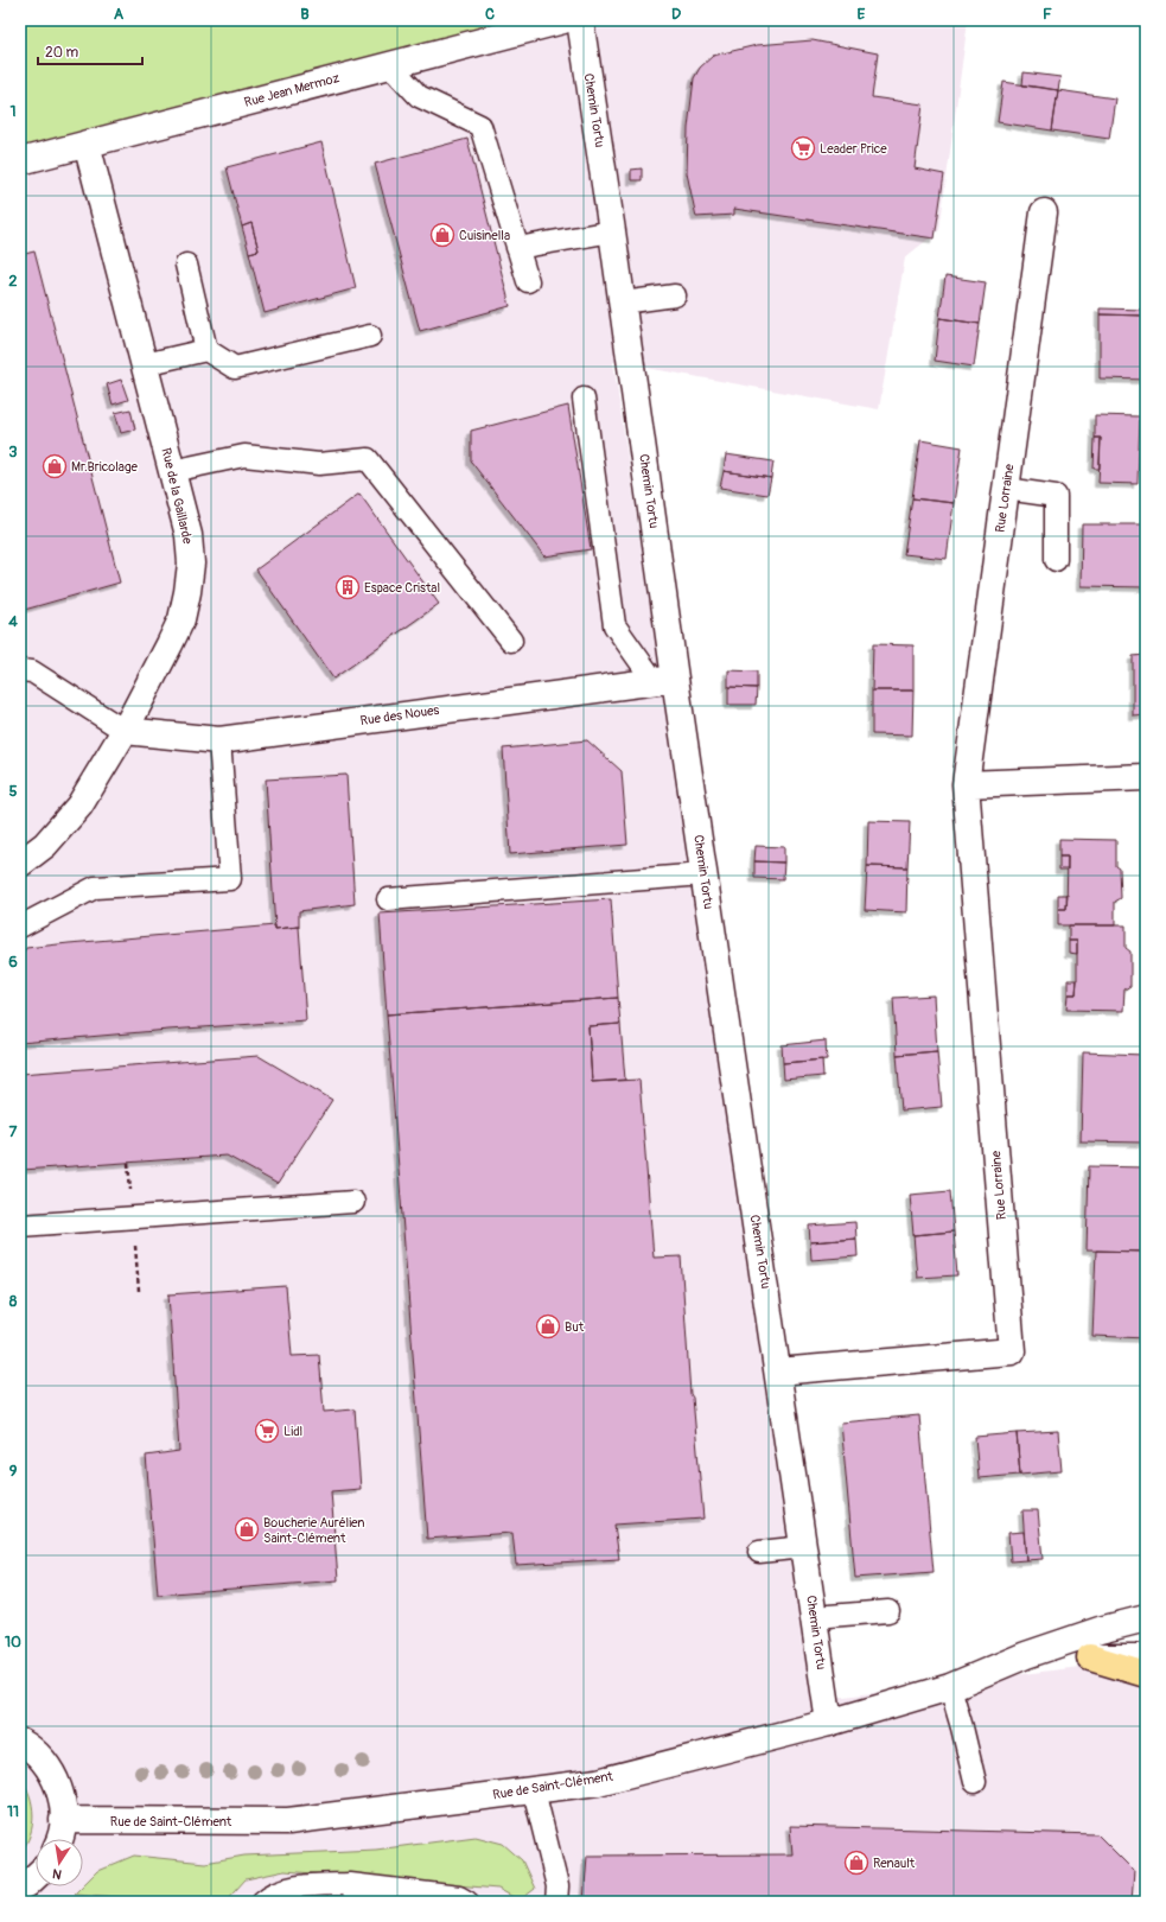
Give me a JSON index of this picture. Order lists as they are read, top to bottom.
{
  "streets": {
    "street": [
      "Rue Jean Mermoz",
      "Chemin Tortu",
      "Rue de la Gaillarde",
      "Rue Lorraine",
      "Rue des Noues",
      "Rue de Saint-Clément"
    ]
  },
  "crossings": [
    ["Rue Jean Mermoz", "Rue de la Gaillarde"],
    ["Chemin Tortu", "Rue Lorraine"],
    ["Chemin Tortu", "Rue des Noues"],
    ["Chemin Tortu", "Rue de Saint-Clément"],
    ["Rue de la Gaillarde", "Rue des Noues"]
  ],
  "places": {
    "supermarket": ["Leader Price", "Lidl"],
    "shop": [
      "Cuisinella",
      "Mr.Bricolage",
      "But",
      "Boucherie Aurélien Saint-Clément",
      "Renault"
    ],
    "building": ["Espace Cristal"]
  },
  "scale_bar": "20 m",
  "north": "bottom",
  "grid": {
    "columns": [
      "A",
      "B",
      "C",
      "D",
      "E",
      "F"
    ],
    "rows": [
      "1",
      "2",
      "3",
      "4",
      "5",
      "6",
      "7",
      "8",
      "9",
      "10",
      "11"
    ]
  }
}
